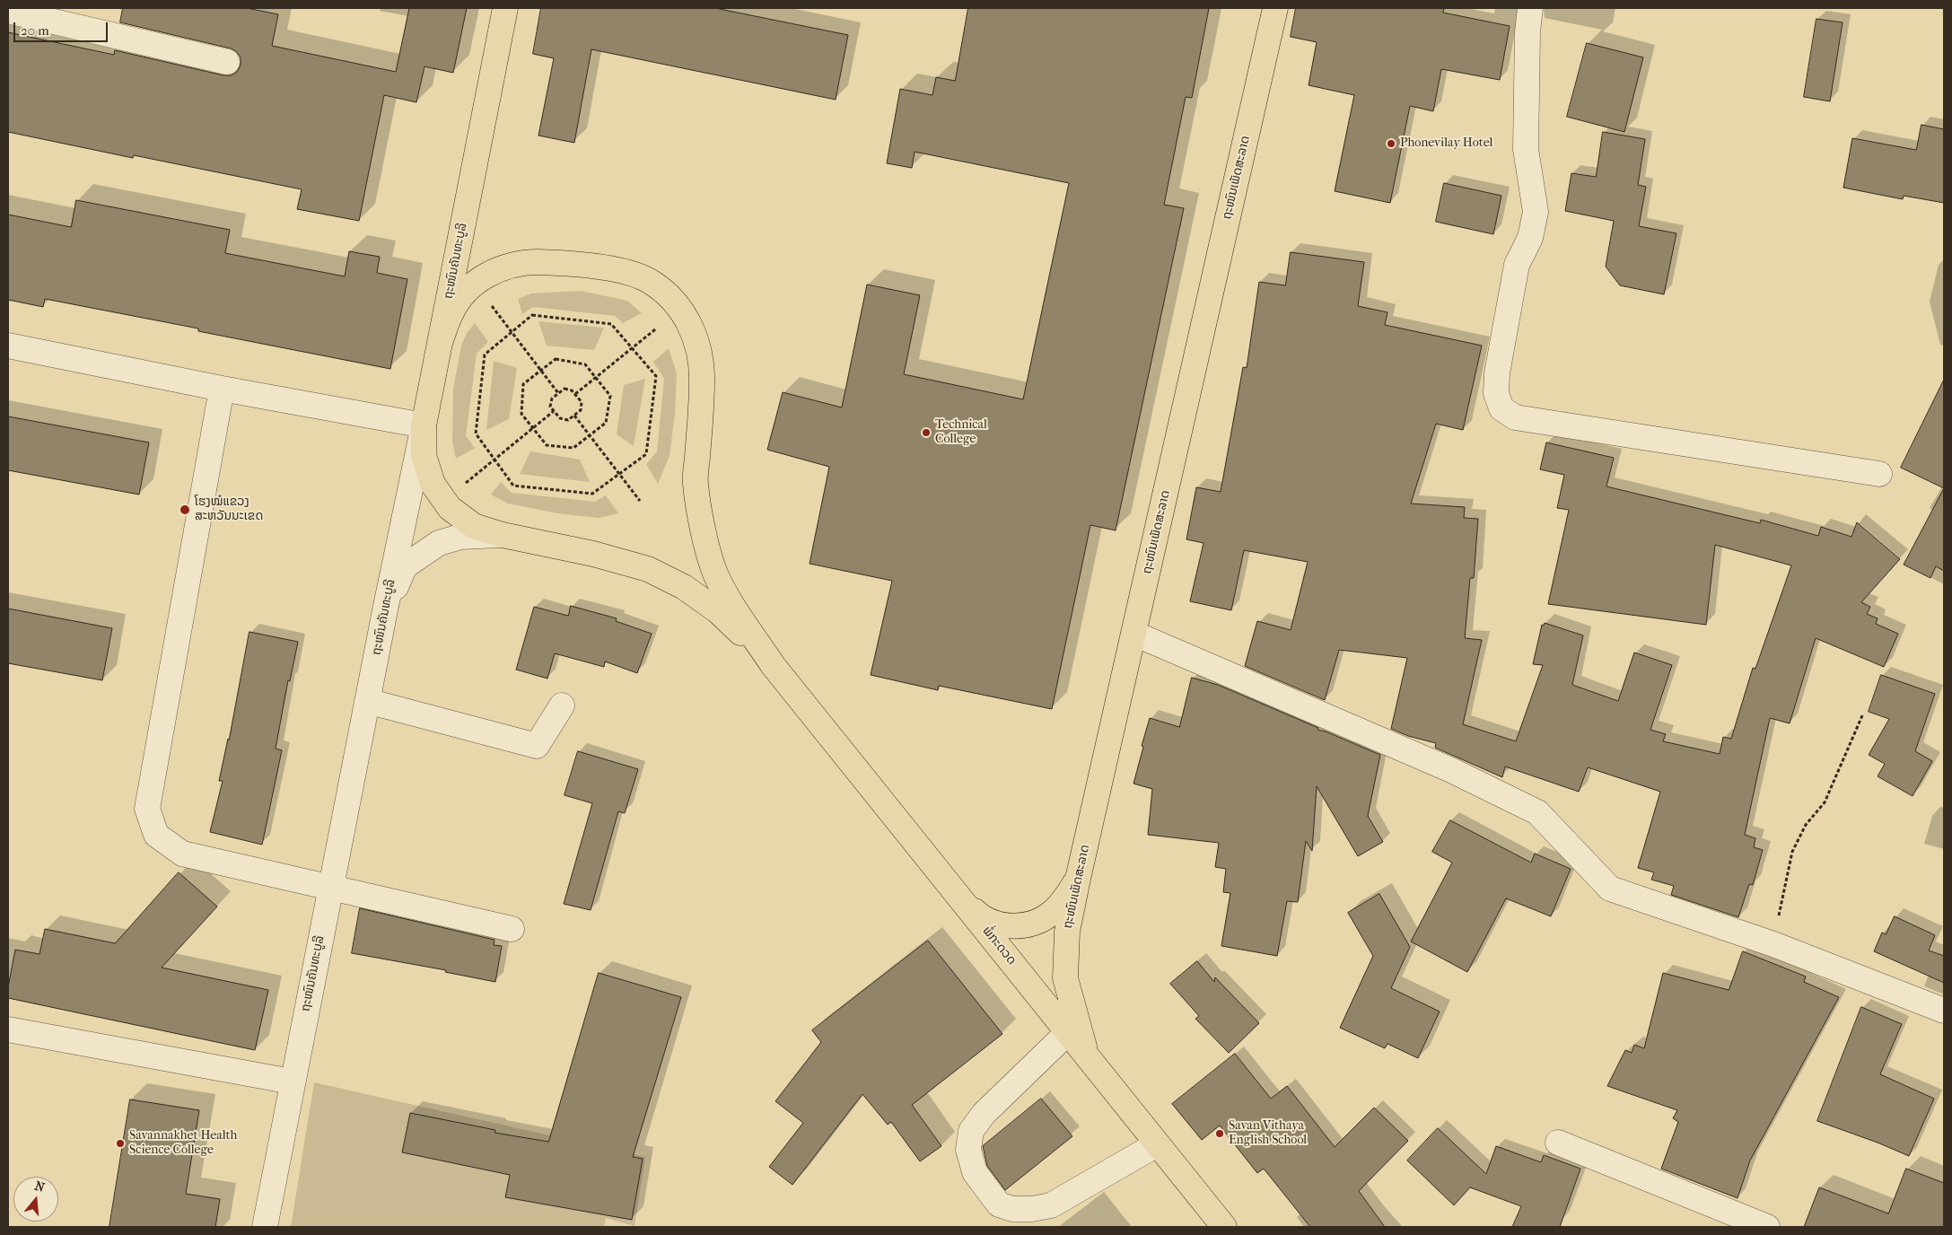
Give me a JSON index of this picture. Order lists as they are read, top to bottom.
{
  "streets": {
    "main road": ["ຖະໜົນເພັດສະລາດ", "ຖະໜົນຄັນທະບູລີ", "ພໍ່ກະດວດ"]
  },
  "crossings": [
    ["ຖະໜົນເພັດສະລາດ", "ພໍ່ກະດວດ"]
  ],
  "places": [
    "Phonevilay Hotel",
    "Technical College",
    "ໂຮງໝໍແຂວງ ສະຫວັນນະເຂດ",
    "Savan Vithaya English School",
    "Savannakhet Health Science College"
  ],
  "scale_bar": "20 m",
  "north": "top"
}
